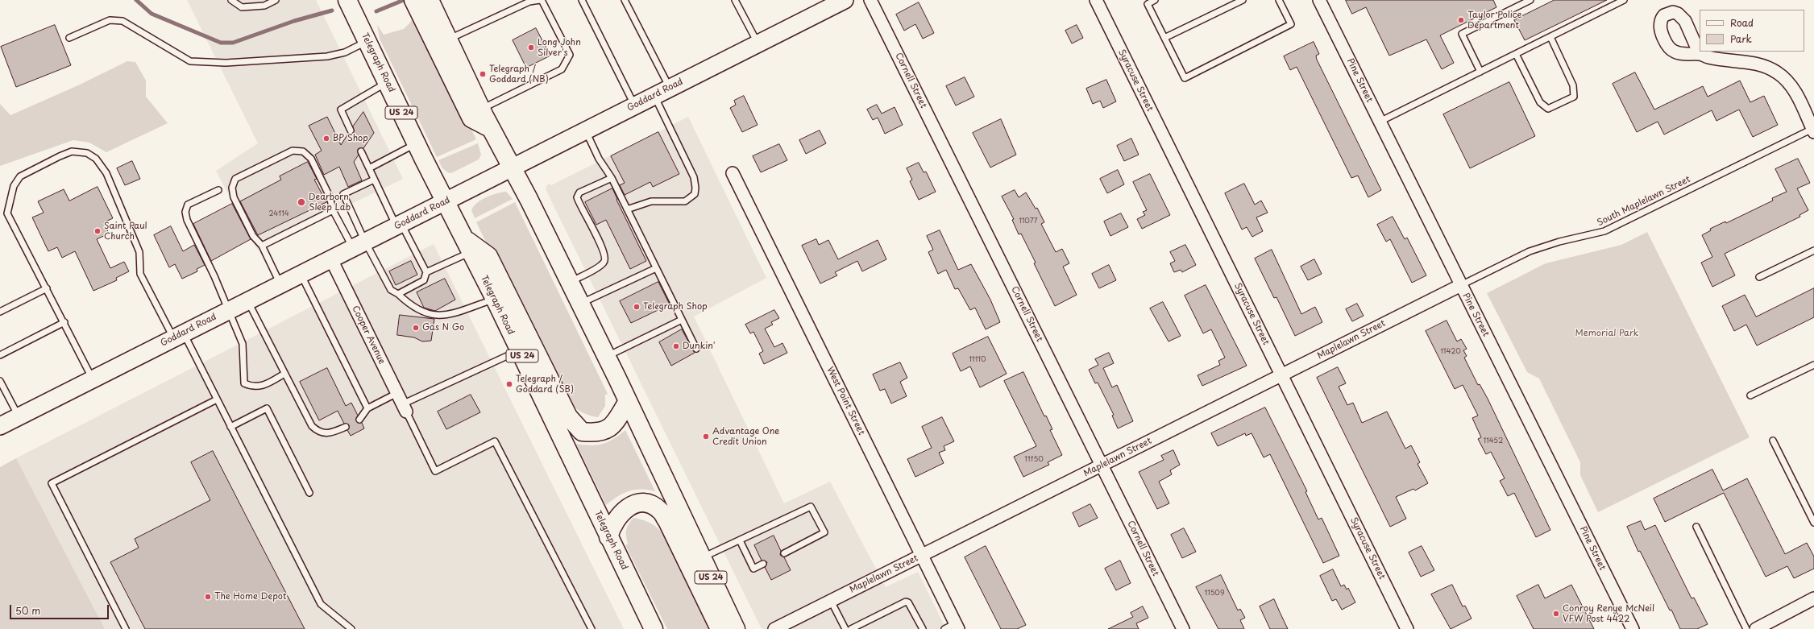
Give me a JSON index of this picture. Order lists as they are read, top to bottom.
{
  "streets": {
    "main road": ["Telegraph Road", "Goddard Road", "US 24"],
    "street": [
      "Cornell Street",
      "Syracuse Street",
      "Pine Street",
      "Cooper Avenue",
      "Maplelawn Street",
      "West Point Street"
    ],
    "lane": ["South Maplelawn Street"]
  },
  "crossings": [
    ["Telegraph Road", "Goddard Road"],
    ["Cornell Street", "Maplelawn Street"],
    ["Syracuse Street", "Maplelawn Street"],
    ["Pine Street", "South Maplelawn Street"],
    ["Pine Street", "Maplelawn Street"],
    ["Goddard Road", "US 24"],
    ["Goddard Road", "Cooper Avenue"],
    ["South Maplelawn Street", "Maplelawn Street"],
    ["Maplelawn Street", "West Point Street"]
  ],
  "parks": ["Memorial Park"],
  "places": [
    "Taylor Police Department",
    "Long John Silver's",
    "Telegraph / Goddard (NB)",
    "BP Shop",
    "Dearborn Sleep Lab",
    "Saint Paul Church",
    "Telegraph Shop",
    "Gas N Go",
    "Dunkin'",
    "Telegraph / Goddard (SB)",
    "Advantage One Credit Union",
    "The Home Depot",
    "Conroy Renye McNeil VFW Post 4422"
  ],
  "house_numbers": [
    "24114",
    "11077",
    "11420",
    "11110",
    "11452",
    "11150",
    "11509"
  ],
  "legend": ["Road", "Park"],
  "scale_bar": "50 m"
}
